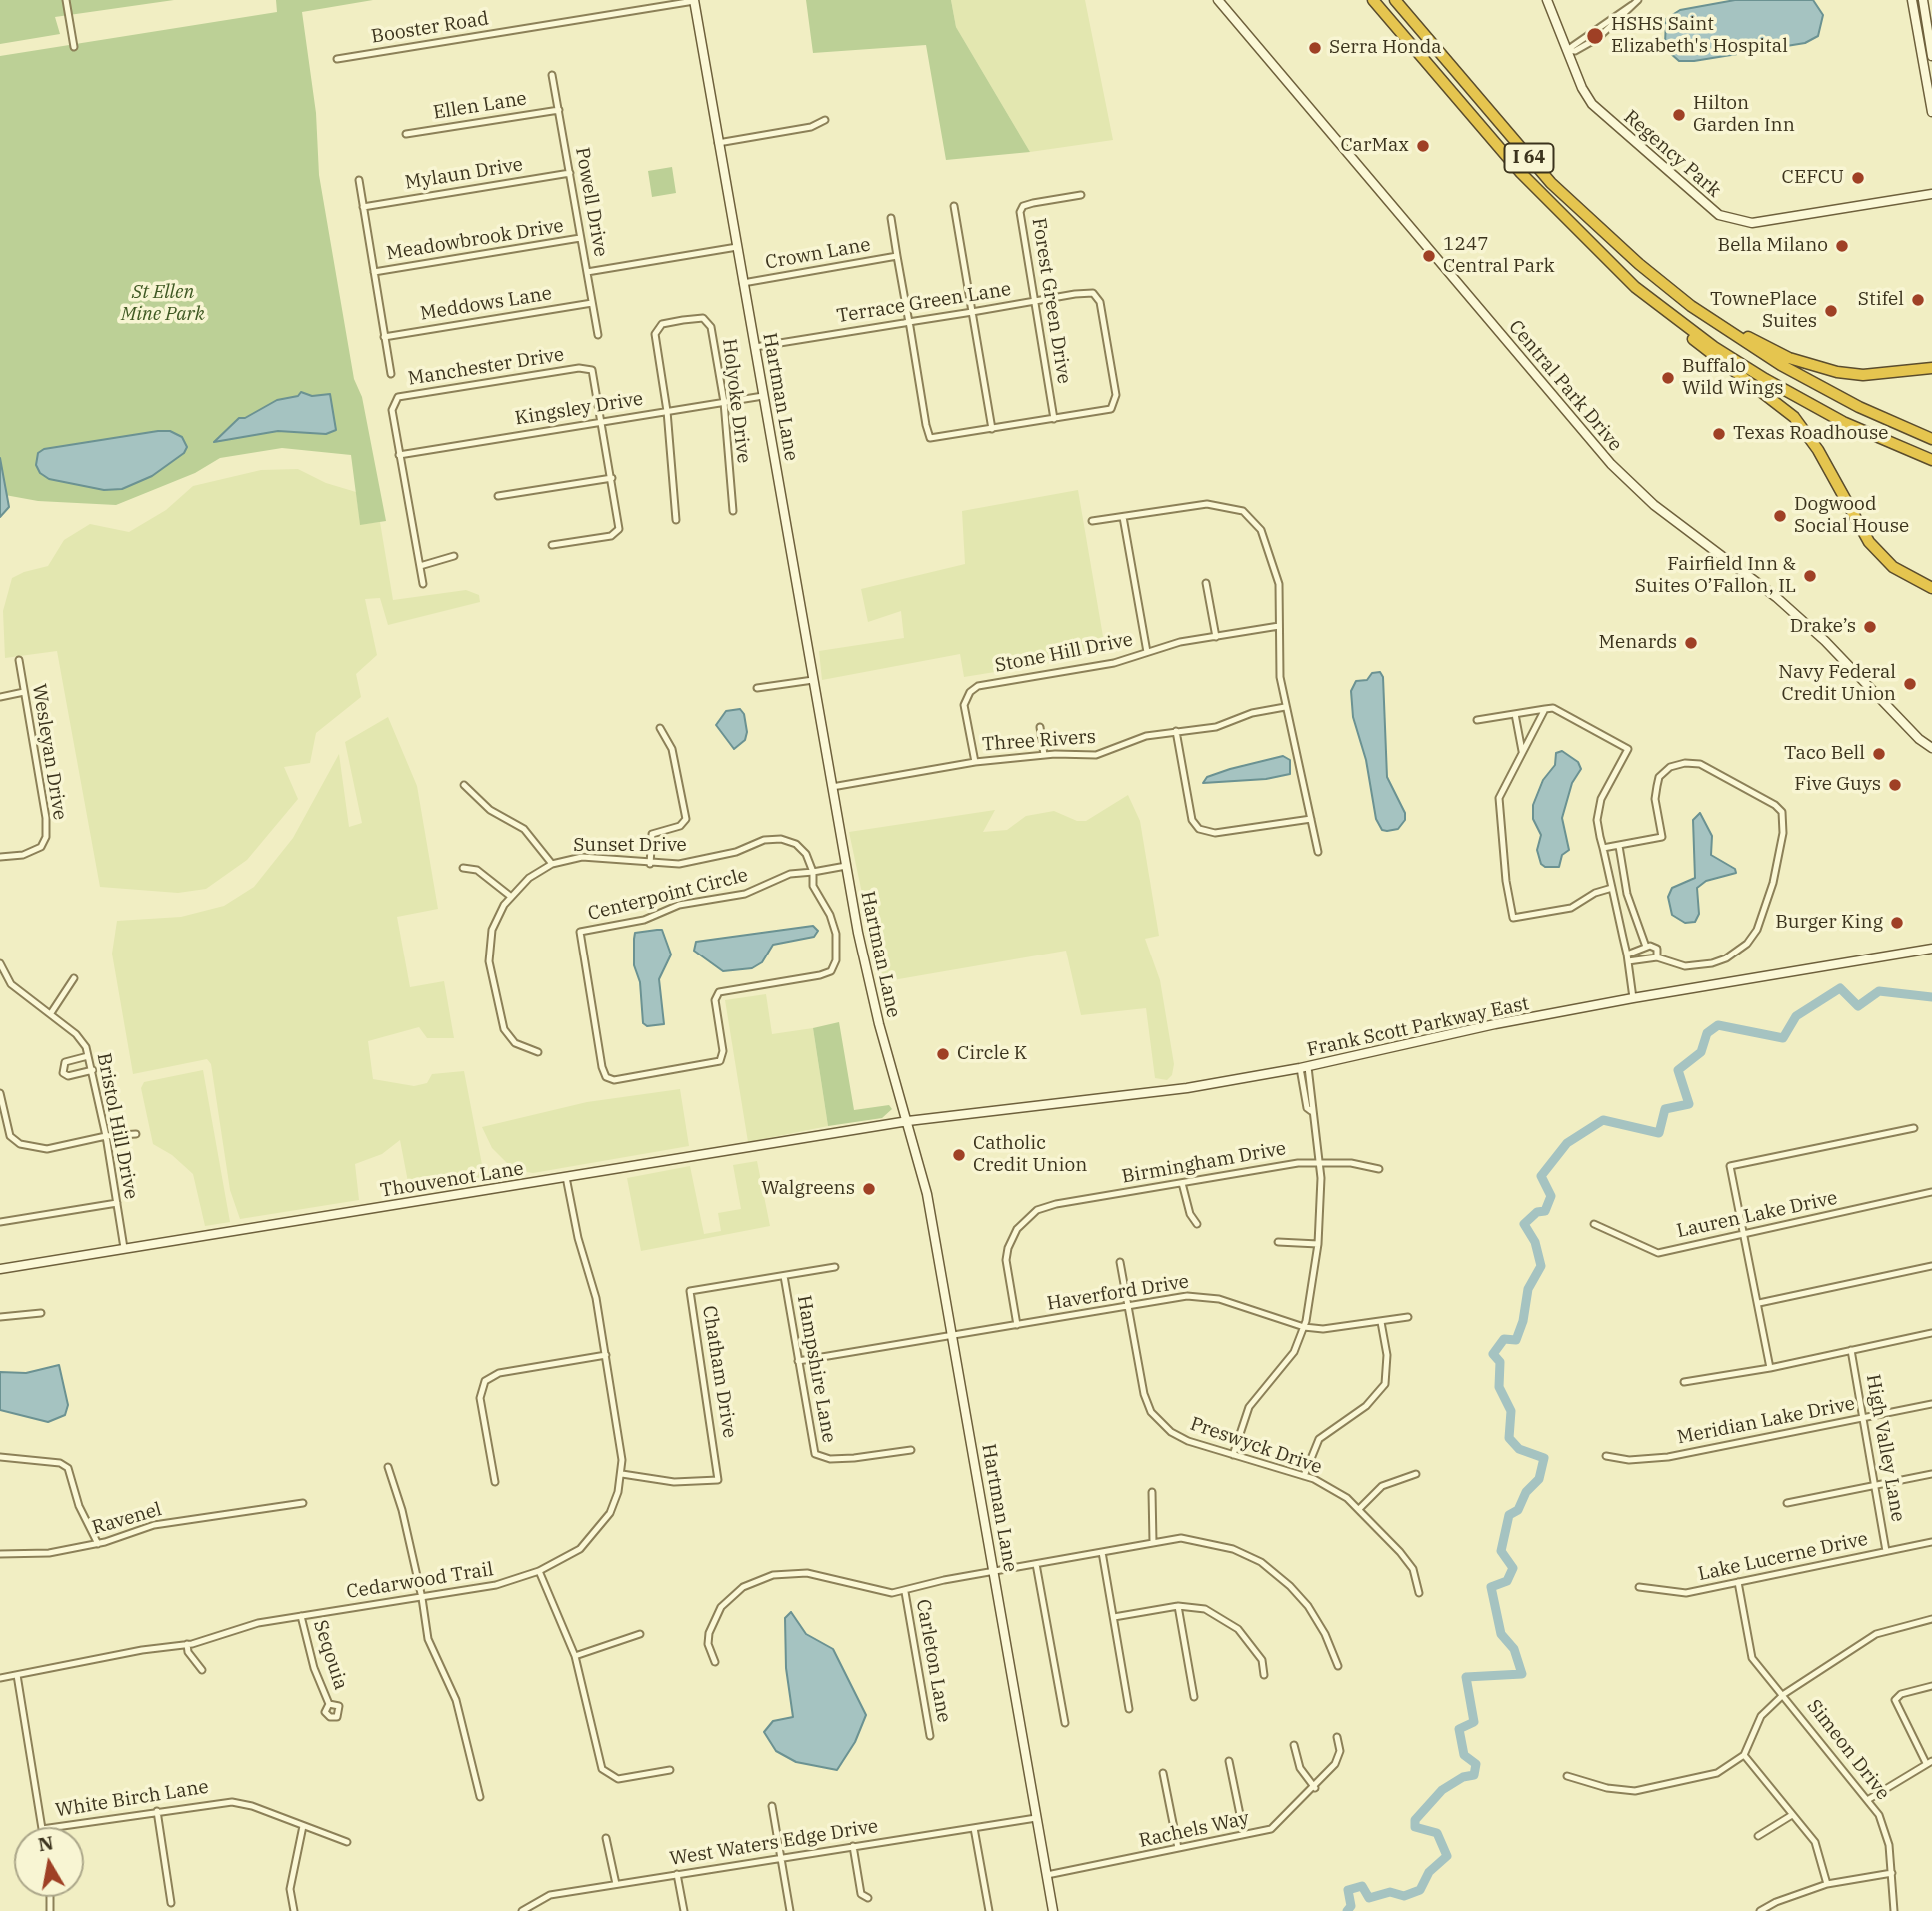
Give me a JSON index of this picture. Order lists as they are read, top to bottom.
{
  "streets": {
    "highway": ["I 64"],
    "street": [
      "Booster Road",
      "Ellen Lane",
      "Regency Park",
      "Mylaun Drive",
      "Powell Drive",
      "Meadowbrook Drive",
      "Crown Lane",
      "Forest Green Drive",
      "Terrace Green Lane",
      "Meddows Lane",
      "Manchester Drive",
      "Central Park Drive",
      "Hartman Lane",
      "Holyoke Drive",
      "Kingsley Drive",
      "Stone Hill Drive",
      "Three Rivers",
      "Wesleyan Drive",
      "Sunset Drive",
      "Centerpoint Circle",
      "Frank Scott Parkway East",
      "Bristol Hill Drive",
      "Birmingham Drive",
      "Thouvenot Lane",
      "Lauren Lake Drive",
      "Haverford Drive",
      "Hampshire Lane",
      "Chatham Drive",
      "Meridian Lake Drive",
      "Preswyck Drive",
      "High Valley Lane",
      "Ravenel",
      "Lake Lucerne Drive",
      "Cedarwood Trail",
      "Seqouia",
      "Carleton Lane",
      "Simeon Drive",
      "White Birch Lane",
      "Rachels Way",
      "West Waters Edge Drive"
    ]
  },
  "crossings": [
    ["Booster Road", "Hartman Lane"],
    ["Ellen Lane", "Powell Drive"],
    ["Mylaun Drive", "Powell Drive"],
    ["Powell Drive", "Meadowbrook Drive"],
    ["Powell Drive", "Meddows Lane"],
    ["Crown Lane", "Hartman Lane"],
    ["Forest Green Drive", "Terrace Green Lane"],
    ["Terrace Green Lane", "Hartman Lane"],
    ["Manchester Drive", "Kingsley Drive"],
    ["Hartman Lane", "Kingsley Drive"],
    ["Hartman Lane", "Three Rivers"],
    ["Hartman Lane", "Centerpoint Circle"],
    ["Hartman Lane", "Frank Scott Parkway East"],
    ["Hartman Lane", "Thouvenot Lane"],
    ["Hartman Lane", "Haverford Drive"],
    ["Hartman Lane", "Rachels Way"],
    ["Hartman Lane", "West Waters Edge Drive"],
    ["Holyoke Drive", "Kingsley Drive"],
    ["Stone Hill Drive", "Three Rivers"],
    ["Sunset Drive", "Centerpoint Circle"],
    ["Frank Scott Parkway East", "Thouvenot Lane"],
    ["Bristol Hill Drive", "Thouvenot Lane"],
    ["Birmingham Drive", "Haverford Drive"],
    ["Thouvenot Lane", "Cedarwood Trail"],
    ["Haverford Drive", "Hampshire Lane"],
    ["Haverford Drive", "Preswyck Drive"],
    ["Hampshire Lane", "Chatham Drive"],
    ["Chatham Drive", "Cedarwood Trail"],
    ["Meridian Lake Drive", "High Valley Lane"],
    ["High Valley Lane", "Lake Lucerne Drive"],
    ["Lake Lucerne Drive", "Simeon Drive"],
    ["Cedarwood Trail", "Seqouia"]
  ],
  "parks": ["St Ellen Mine Park"],
  "places": [
    "HSHS Saint Elizabeth's Hospital",
    "Serra Honda",
    "Hilton Garden Inn",
    "CarMax",
    "CEFCU",
    "Bella Milano",
    "1247 Central Park",
    "Stifel",
    "TownePlace Suites",
    "Buffalo Wild Wings",
    "Texas Roadhouse",
    "Dogwood Social House",
    "Fairfield Inn & Suites O’Fallon, IL",
    "Drake’s",
    "Menards",
    "Navy Federal Credit Union",
    "Taco Bell",
    "Five Guys",
    "Burger King",
    "Circle K",
    "Catholic Credit Union",
    "Walgreens"
  ],
  "north": "top"
}
